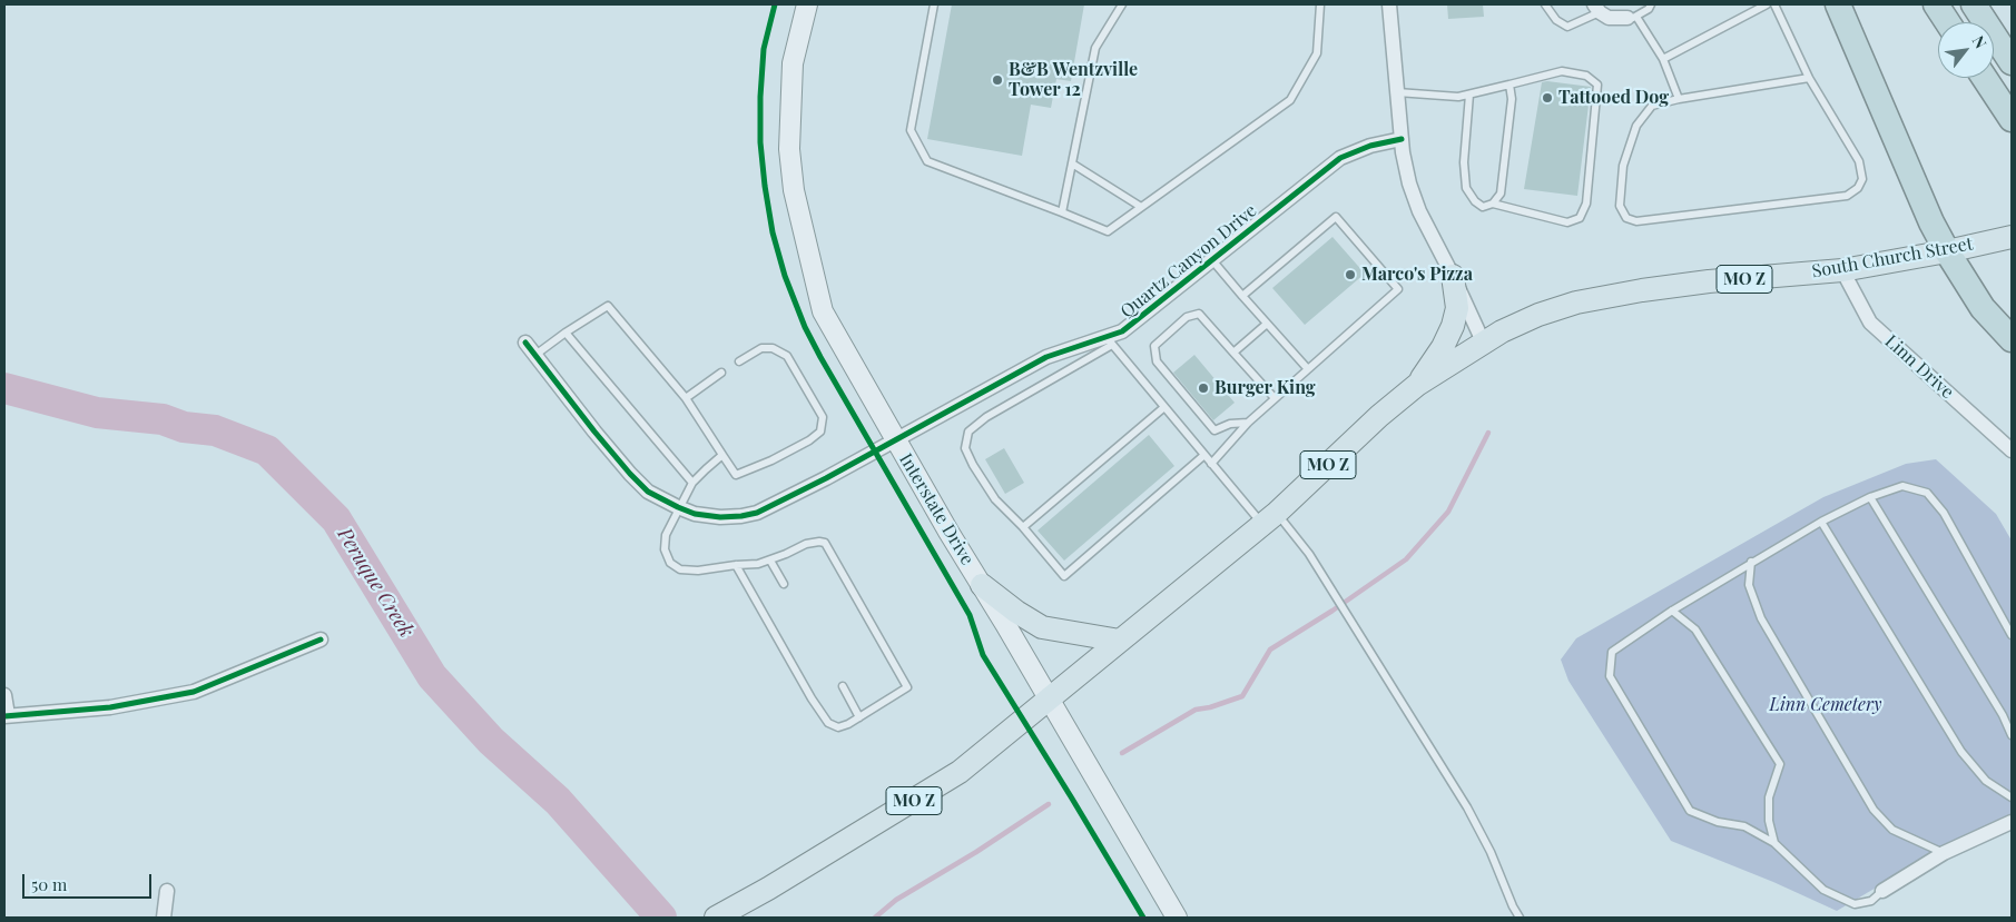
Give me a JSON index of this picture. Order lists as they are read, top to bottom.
{
  "streets": {
    "main road": ["South Church Street", "MO Z", "Interstate Drive"],
    "street": ["Quartz Canyon Drive", "Linn Drive"]
  },
  "crossings": [
    ["South Church Street", "MO Z"],
    ["South Church Street", "Linn Drive"],
    ["Quartz Canyon Drive", "Interstate Drive"],
    ["MO Z", "Interstate Drive"]
  ],
  "water": ["Peruque Creek"],
  "parks": ["Linn Cemetery"],
  "places": [
    "B&B Wentzville Tower 12",
    "Tattooed Dog",
    "Marco's Pizza",
    "Burger King"
  ],
  "scale_bar": "50 m",
  "north": "top right"
}
